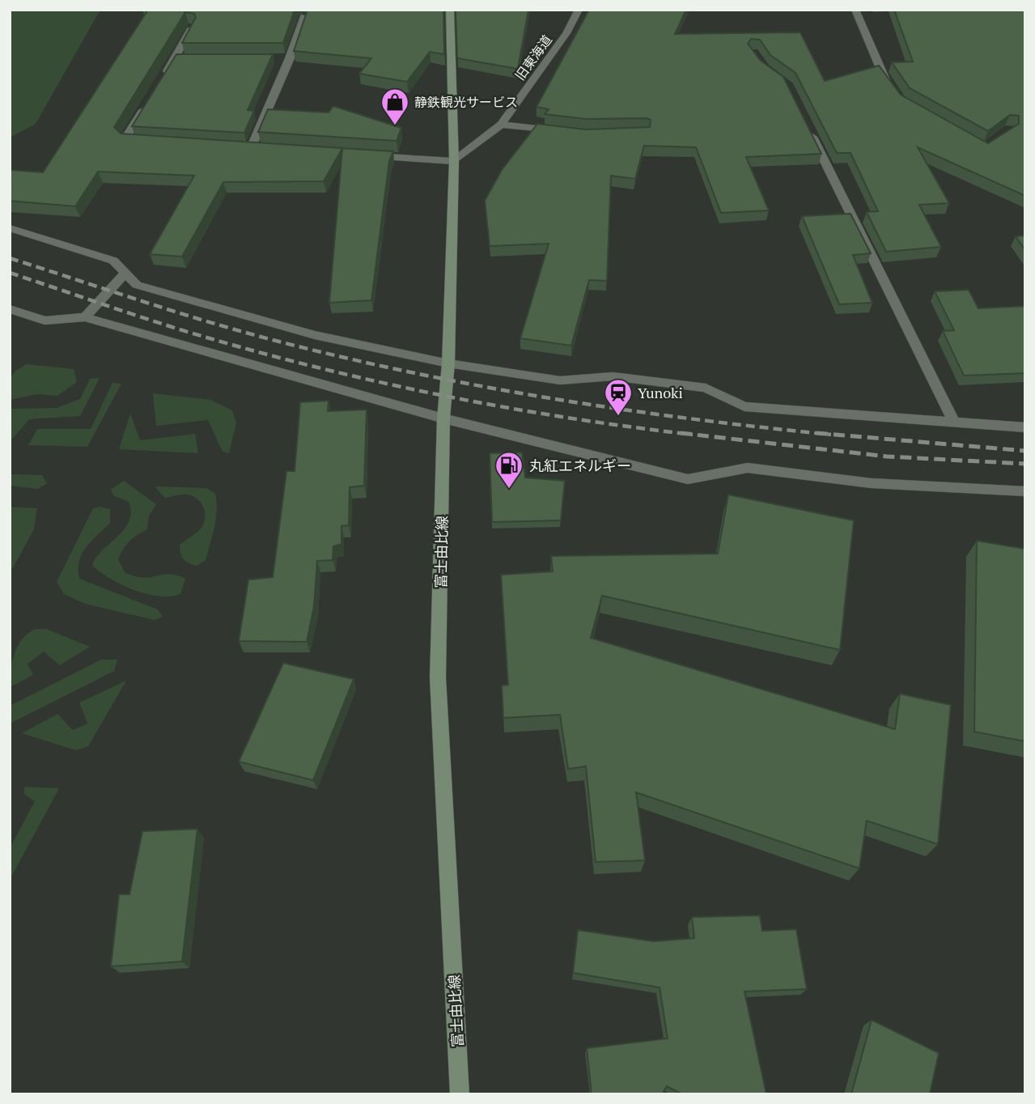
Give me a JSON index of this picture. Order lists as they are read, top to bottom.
{
  "streets": {
    "main road": ["富士由比線"],
    "street": ["旧東海道"]
  },
  "crossings": [
    ["旧東海道", "富士由比線"]
  ],
  "places": {
    "shop": ["静鉄観光サービス"],
    "station": ["Yunoki"],
    "fuel station": ["丸紅エネルギー"]
  }
}
